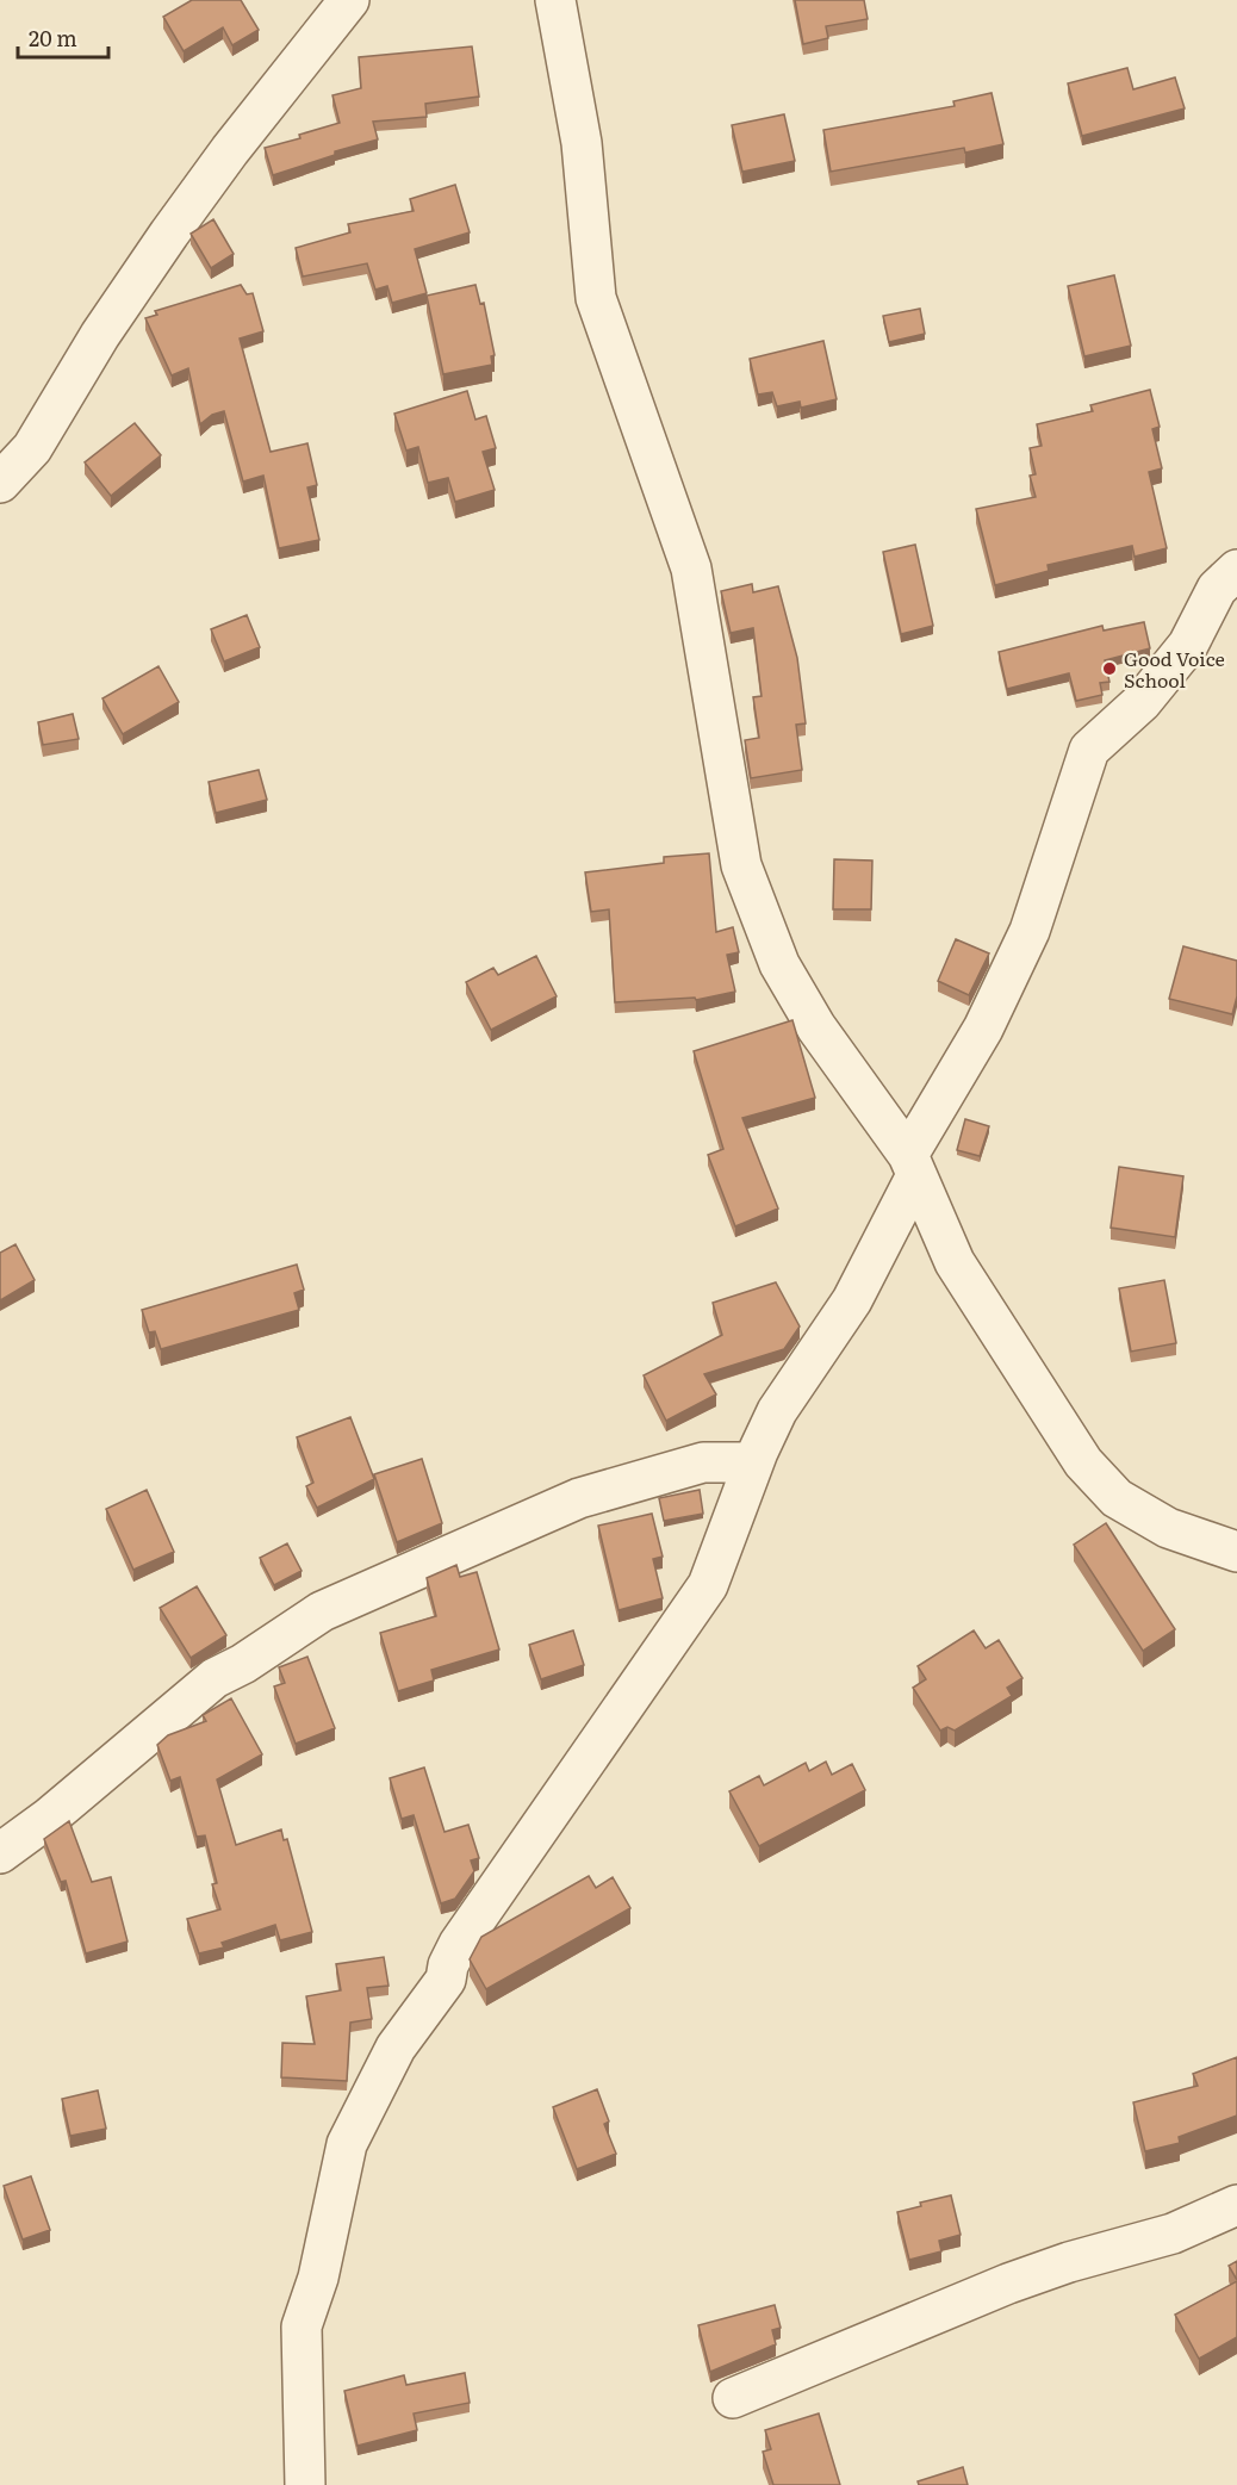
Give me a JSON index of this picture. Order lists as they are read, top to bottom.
{
  "places": ["Good Voice School"],
  "scale_bar": "20 m"
}
